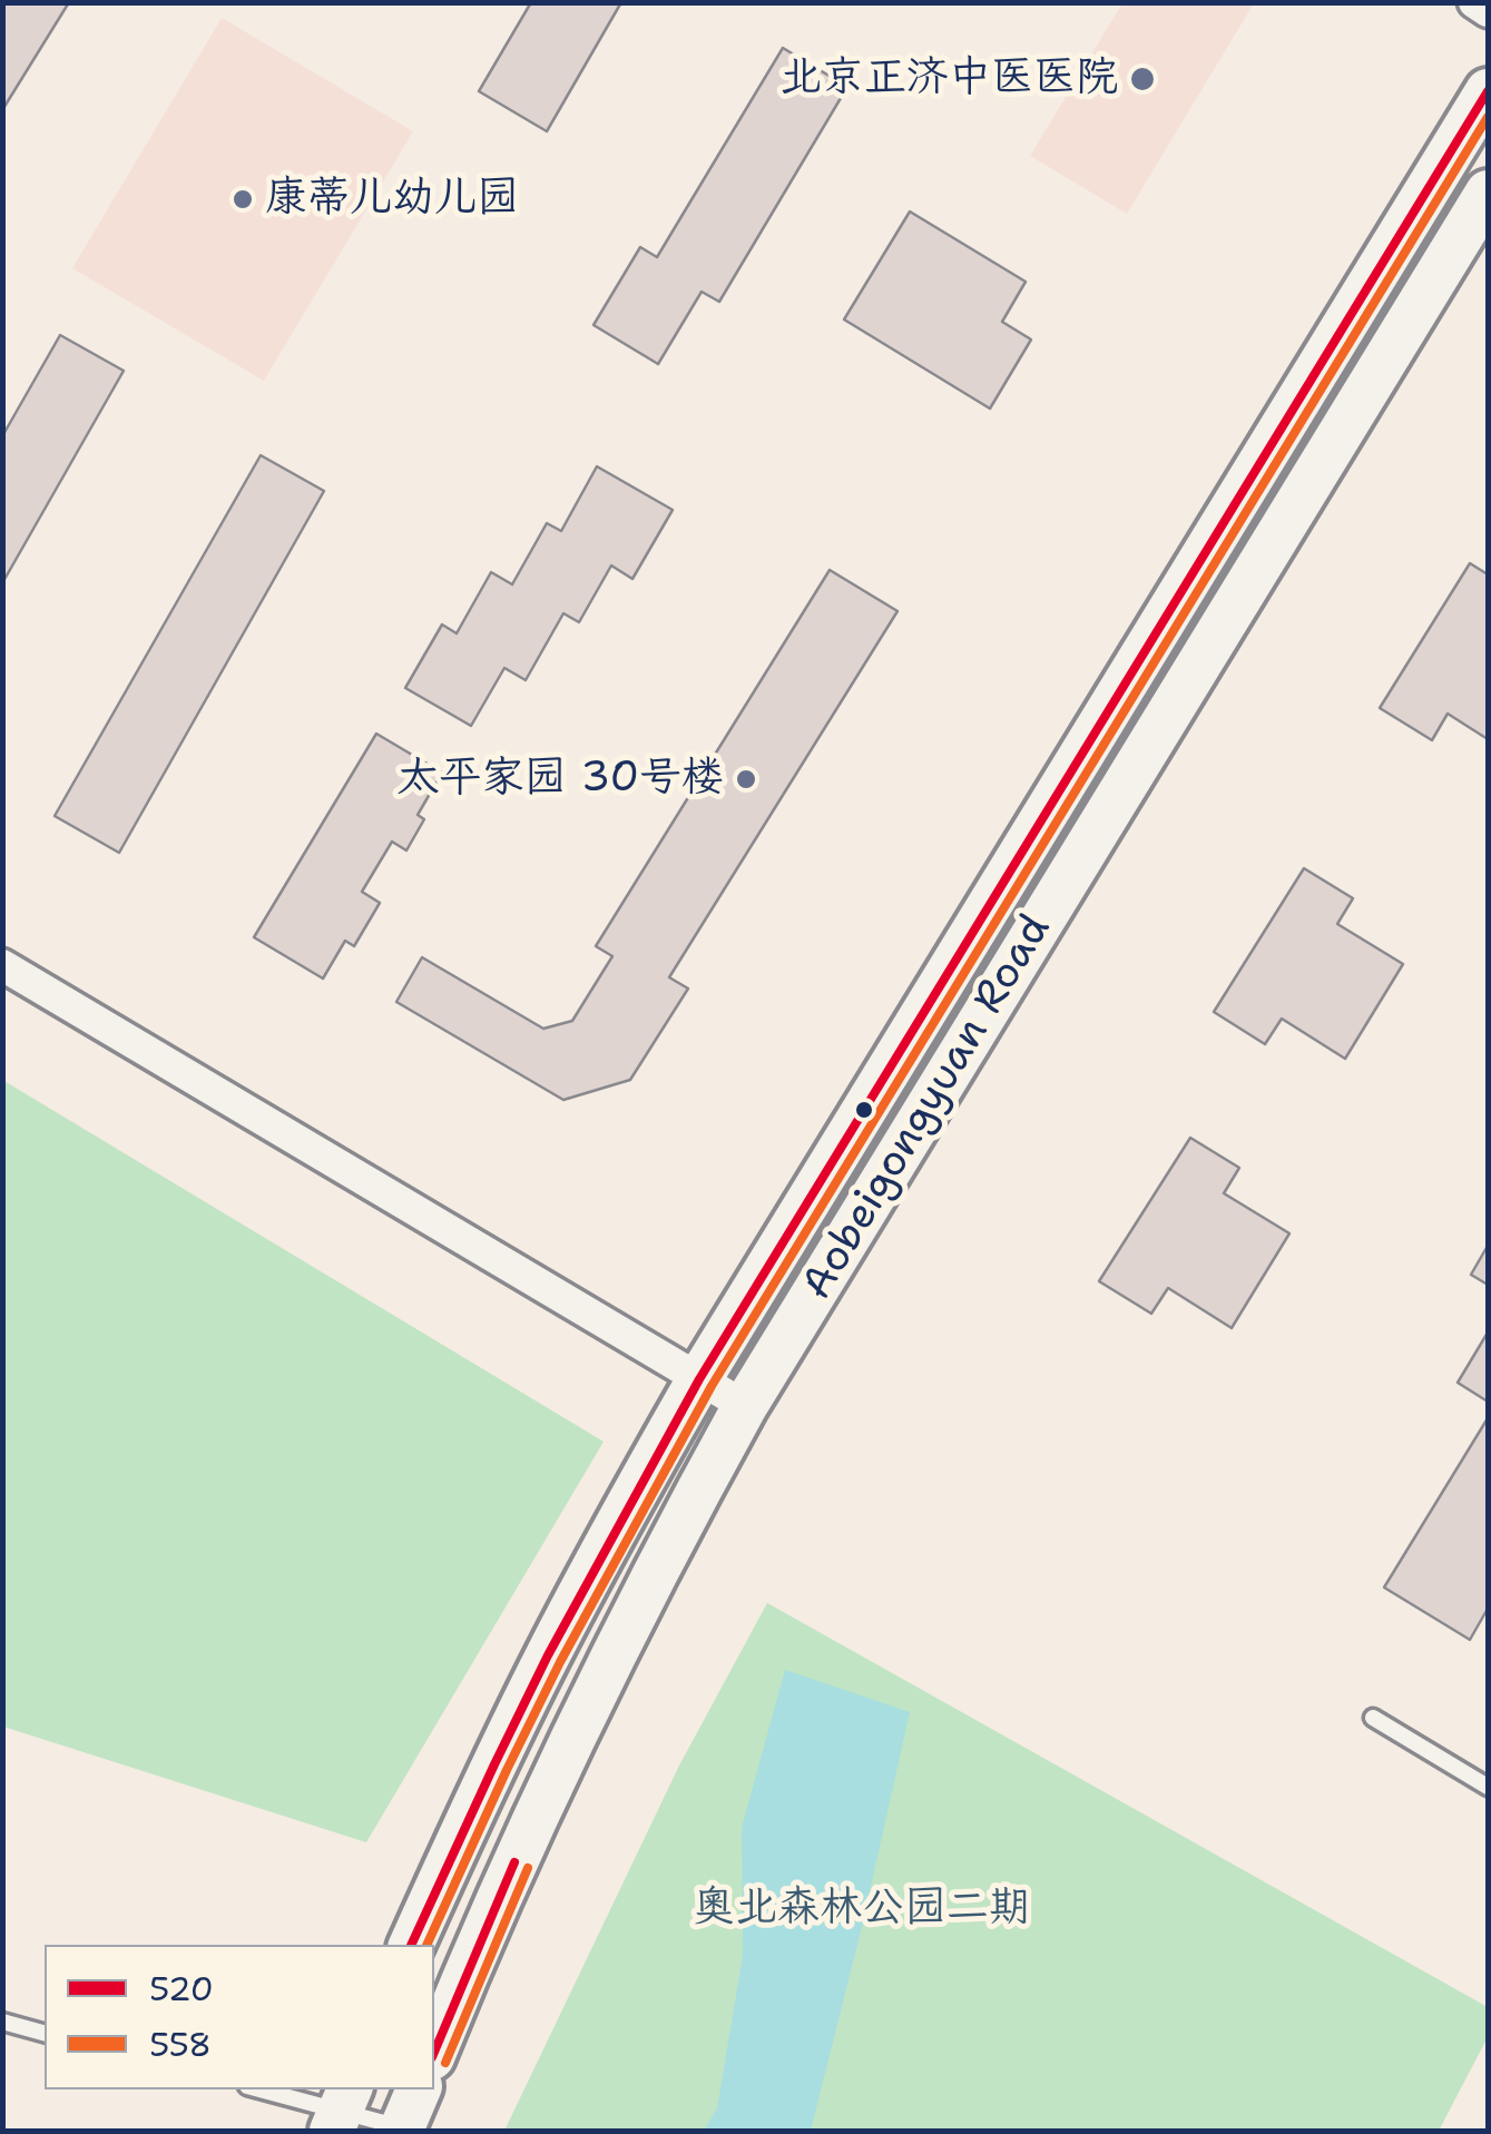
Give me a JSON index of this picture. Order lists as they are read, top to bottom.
{
  "streets": {
    "main road": ["Aobeigongyuan Road"]
  },
  "parks": ["奥北森林公园二期"],
  "places": ["北京正济中医医院", "康蒂儿幼儿园", "太平家园 30号楼"],
  "lines": ["transit line 520", "transit line 558"],
  "legend": ["520", "558"]
}
